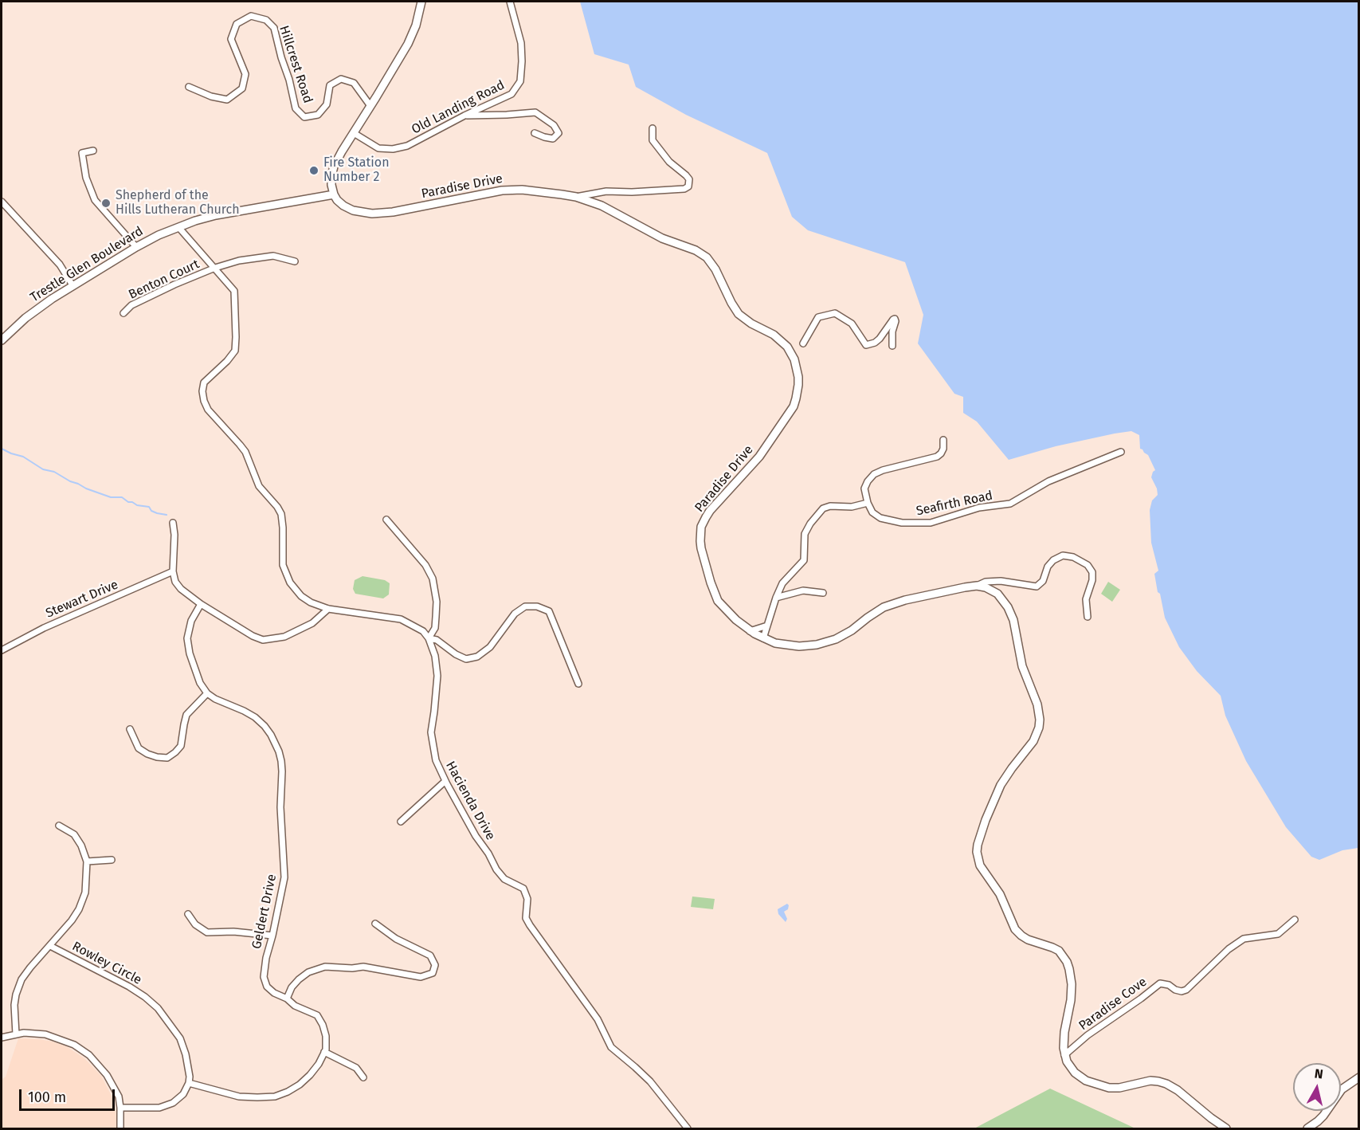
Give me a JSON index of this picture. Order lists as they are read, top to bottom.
{
  "streets": {
    "street": [
      "Hillcrest Road",
      "Old Landing Road",
      "Paradise Drive",
      "Trestle Glen Boulevard",
      "Benton Court",
      "Seafirth Road",
      "Stewart Drive",
      "Hacienda Drive",
      "Geldert Drive",
      "Rowley Circle",
      "Paradise Cove"
    ]
  },
  "crossings": [
    ["Paradise Drive", "Trestle Glen Boulevard"]
  ],
  "places": ["Fire Station Number 2", "Shepherd of the Hills Lutheran Church"],
  "scale_bar": "100 m",
  "north": "top"
}
